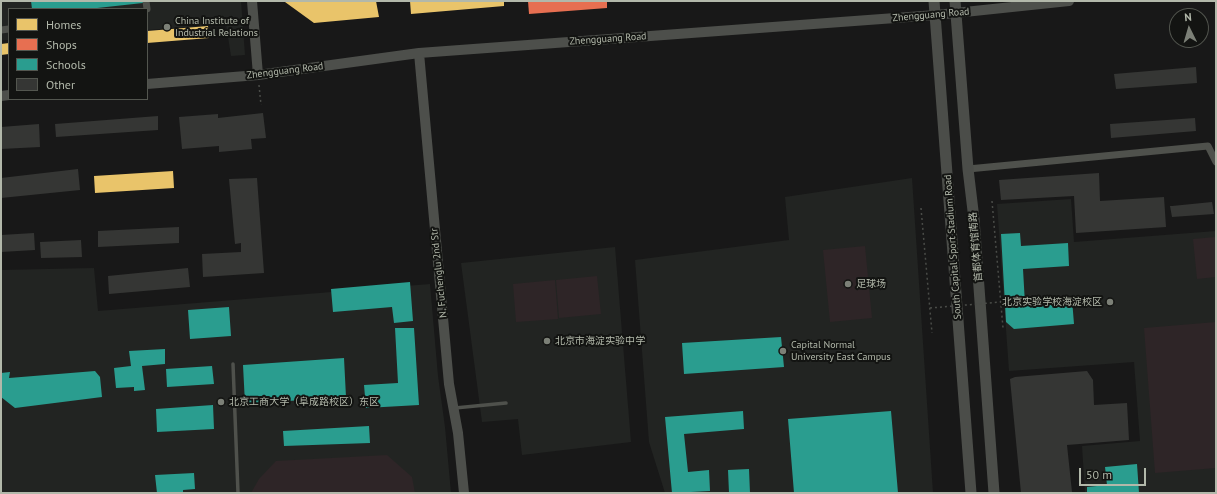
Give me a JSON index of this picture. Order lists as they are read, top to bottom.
{
  "streets": {
    "main road": ["South Capital Sport Stadium Road", "首都体育馆南路"],
    "street": ["Zhengguang Road", "N. Fuchenglu 2nd Str"]
  },
  "crossings": [
    ["Zhengguang Road", "South Capital Sport Stadium Road"],
    ["Zhengguang Road", "首都体育馆南路"],
    ["Zhengguang Road", "N. Fuchenglu 2nd Str"]
  ],
  "places": [
    "China Institute of Industrial Relations",
    "足球场",
    "北京实验学校海淀校区",
    "北京市海淀实验中学",
    "Capital Normal University East Campus",
    "北京工商大学（阜成路校区）东区"
  ],
  "legend": [
    "Homes",
    "Shops",
    "Schools",
    "Other"
  ],
  "scale_bar": "50 m",
  "north": "top"
}
